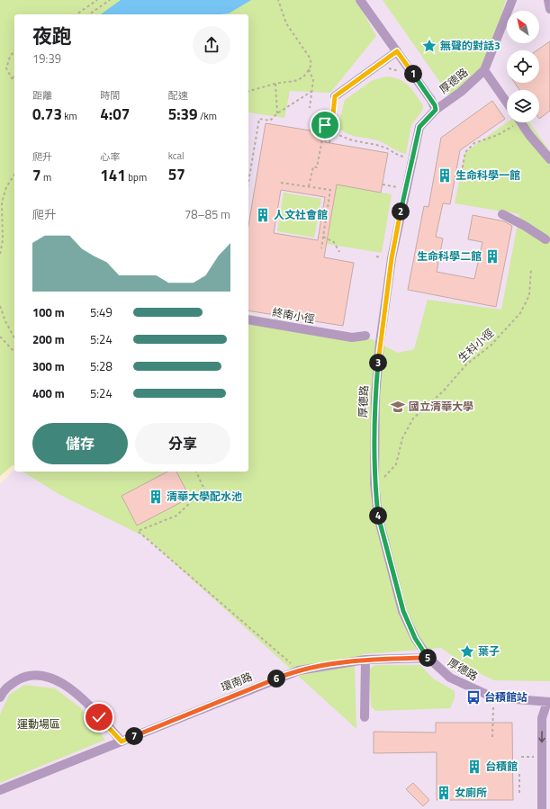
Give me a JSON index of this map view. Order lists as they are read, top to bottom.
{
  "streets": {
    "lane": ["厚德路", "終南小徑", "環南路"],
    "path": ["生科小徑"]
  },
  "crossings": [
    ["厚德路", "環南路"]
  ],
  "parks": ["運動場區"],
  "places": {
    "place": ["無聲的對話3", "葉子"],
    "building": [
      "生命科學一館",
      "人文社會館",
      "生命科學二館",
      "清華大學配水池",
      "台積館",
      "女廁所"
    ],
    "school or university": ["國立清華大學"],
    "bus stop": ["台積館站"]
  },
  "north": "top left",
  "page": {
    "heading": ["夜跑", "19:39"],
    "pins": [
      "1",
      "2",
      "3",
      "4",
      "5",
      "6",
      "7"
    ],
    "stats": [
      ["距離", "0.73 km"],
      ["時間", "4:07"],
      ["配速", "5:39 /km"],
      ["爬升", "7 m"],
      ["心率", "141 bpm"],
      ["kcal", "57"]
    ],
    "chart": ["爬升", "78–85 m"],
    "list": [
      {
        "name": "100 m",
        "note": "5:49"
      },
      {
        "name": "200 m",
        "note": "5:24"
      },
      {
        "name": "300 m",
        "note": "5:28"
      },
      {
        "name": "400 m",
        "note": "5:24"
      }
    ],
    "buttons": ["儲存", "分享"]
  }
}
